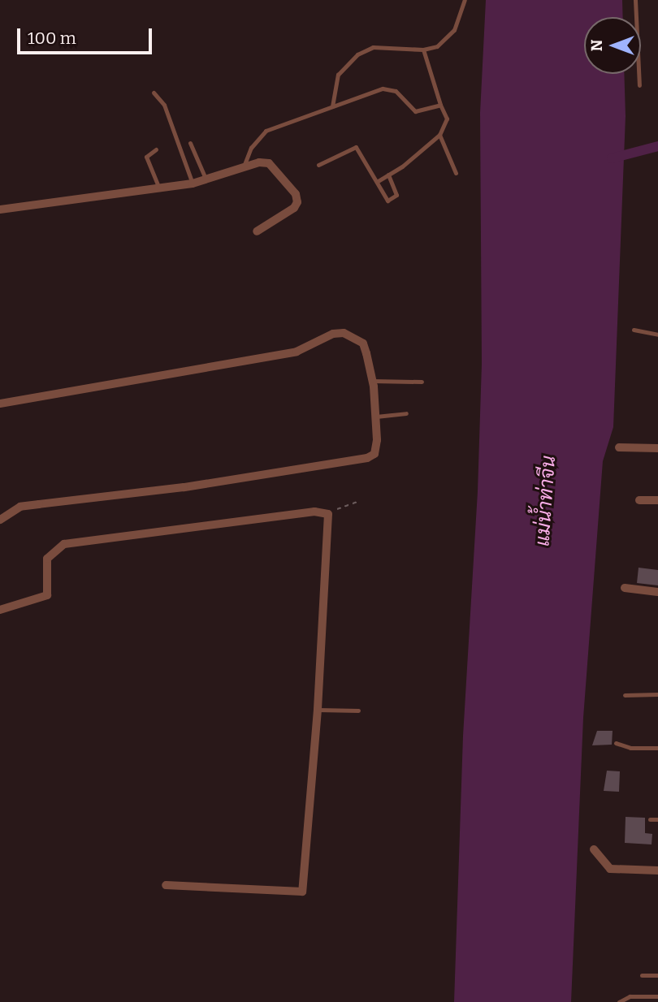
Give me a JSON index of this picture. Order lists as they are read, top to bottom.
{
  "water": ["แม่น้ำท่าจีน"],
  "scale_bar": "100 m",
  "north": "left"
}
